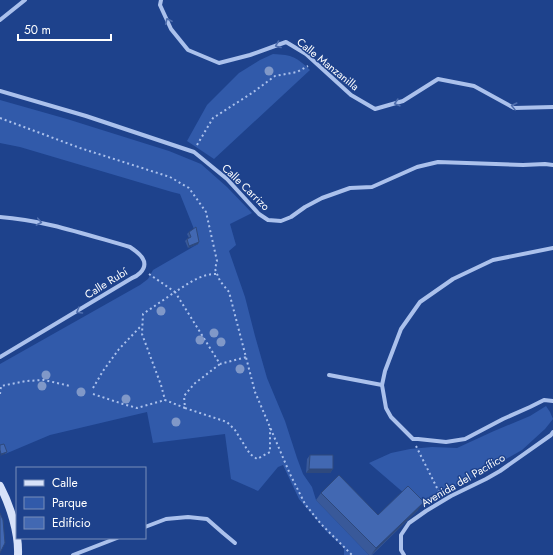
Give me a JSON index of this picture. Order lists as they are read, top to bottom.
{
  "streets": {
    "street": [
      "Calle Manzanilla",
      "Calle Carrizo",
      "Calle Rubí",
      "Avenida del Pacífico"
    ]
  },
  "one_way": ["Calle Manzanilla"],
  "legend": ["Calle", "Parque", "Edificio"],
  "scale_bar": "50 m"
}
